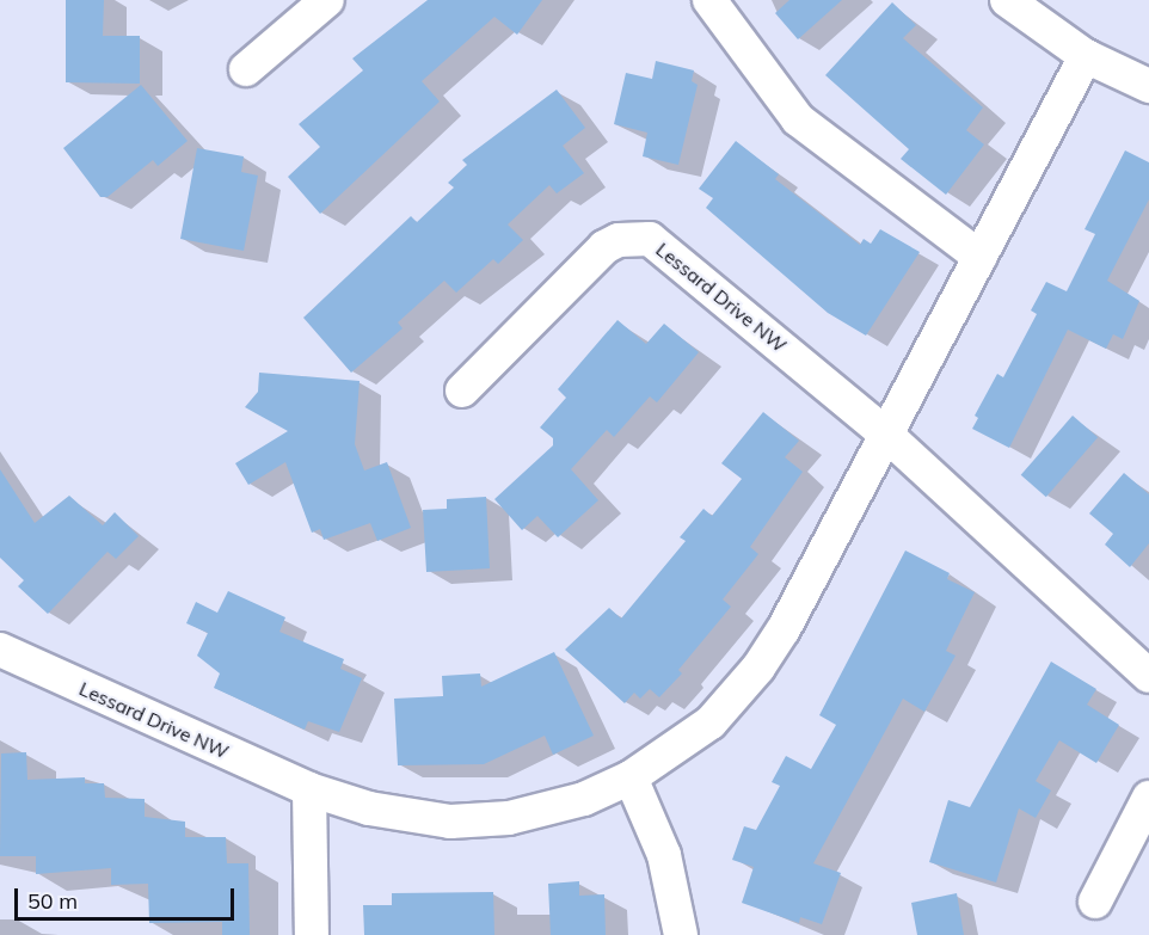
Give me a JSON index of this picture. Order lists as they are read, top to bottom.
{
  "streets": {
    "street": ["Lessard Drive NW"]
  },
  "scale_bar": "50 m"
}
